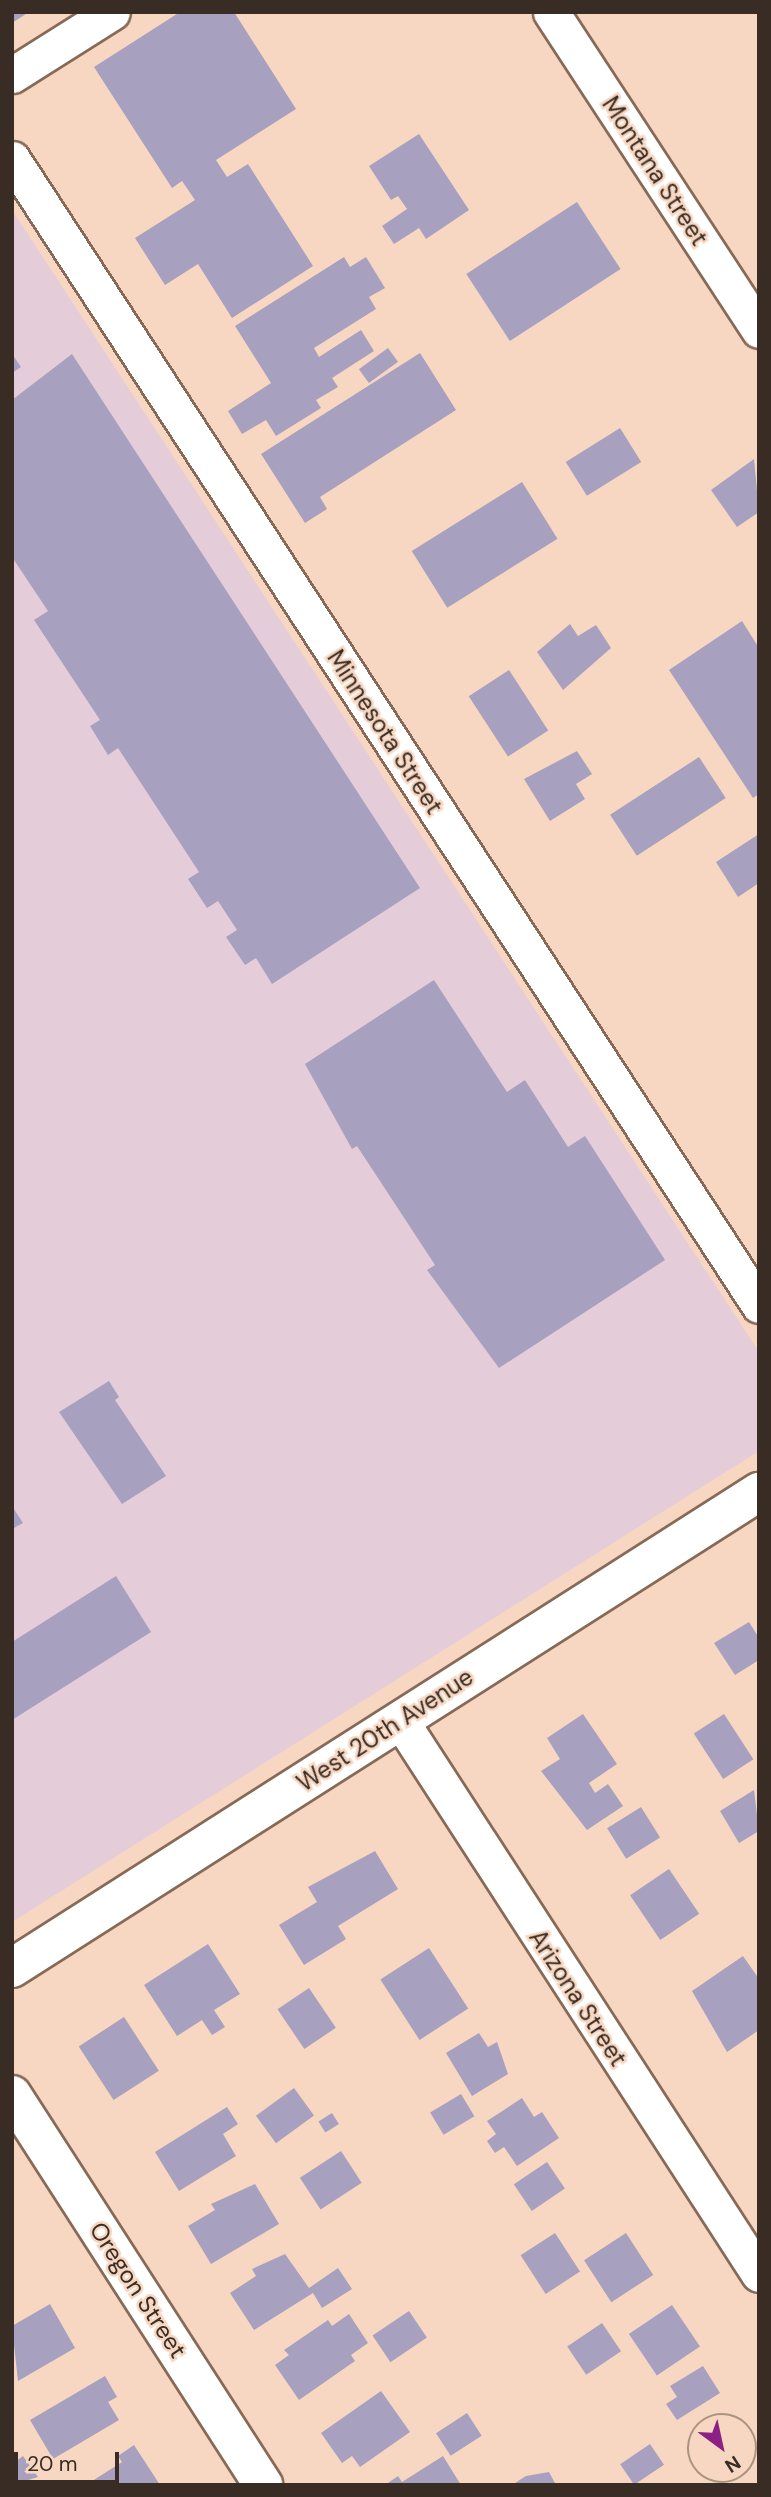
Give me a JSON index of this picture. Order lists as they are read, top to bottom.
{
  "streets": {
    "main road": ["West 20th Avenue", "Oregon Street"],
    "street": ["Montana Street", "Minnesota Street", "Arizona Street"]
  },
  "crossings": [
    ["West 20th Avenue", "Arizona Street"]
  ],
  "scale_bar": "20 m",
  "north": "bottom right"
}
